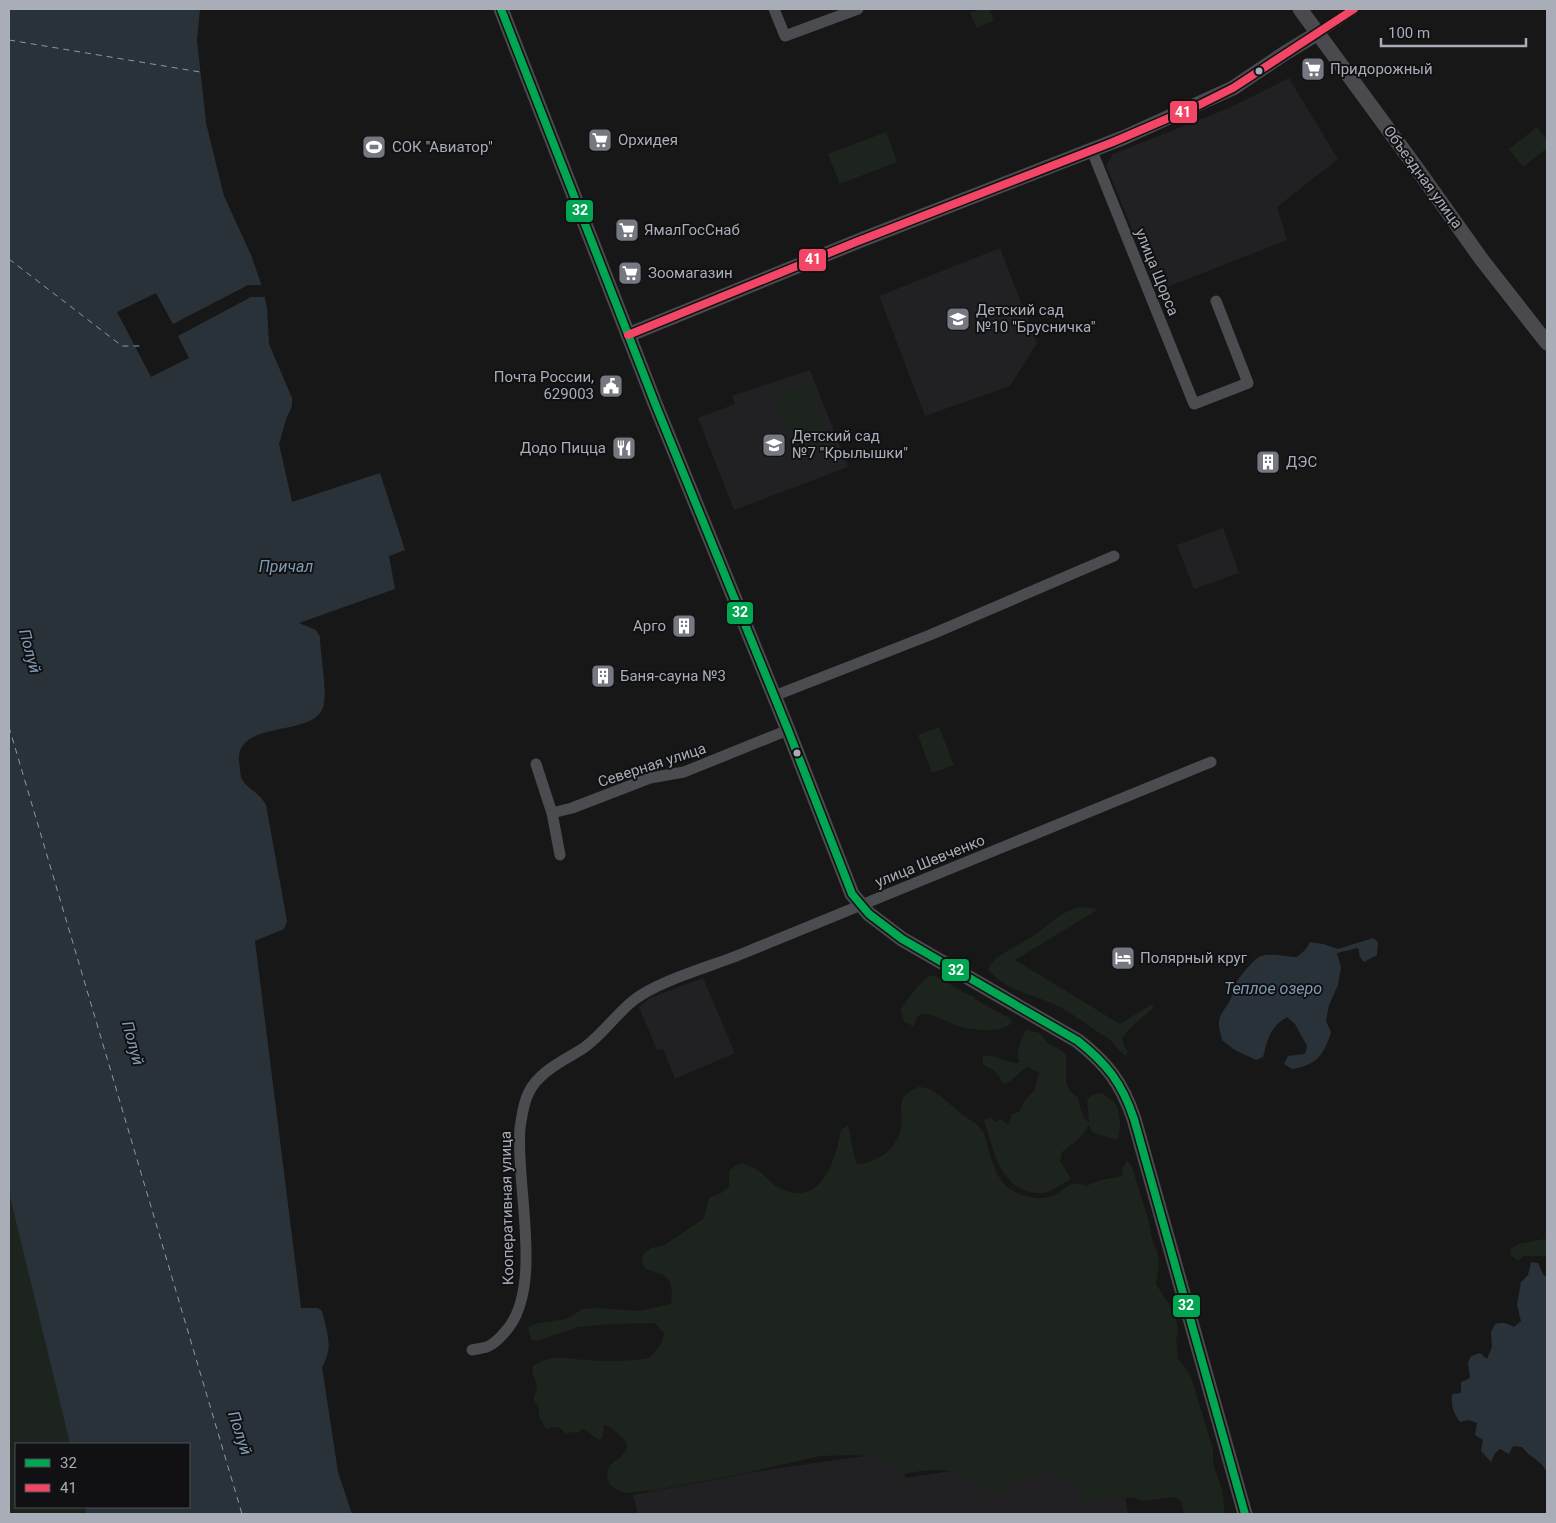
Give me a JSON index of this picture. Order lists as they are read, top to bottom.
{
  "streets": {
    "main road": ["Объездная улица"],
    "street": [
      "улица Щорса",
      "Северная улица",
      "улица Шевченко",
      "Кооперативная улица"
    ]
  },
  "crossings": [
    ["улица Шевченко", "Кооперативная улица"]
  ],
  "water": ["Причал", "Полуй", "Теплое озеро"],
  "places": {
    "supermarket": [
      "Придорожный",
      "Орхидея",
      "ЯмалГосСнаб",
      "Зоомагазин"
    ],
    "sports": ["СОК \"Авиатор\""],
    "school or university": ["Детский сад №10 \"Брусничка\"", "Детский сад №7 \"Крылышки\""],
    "public building": ["Почта России, 629003"],
    "restaurant": ["Додо Пицца"],
    "building": ["ДЭС", "Арго", "Баня-сауна №3"],
    "hotel": ["Полярный круг"]
  },
  "lines": ["transit line 32", "transit line 41"],
  "legend": ["32", "41"],
  "scale_bar": "100 m"
}
